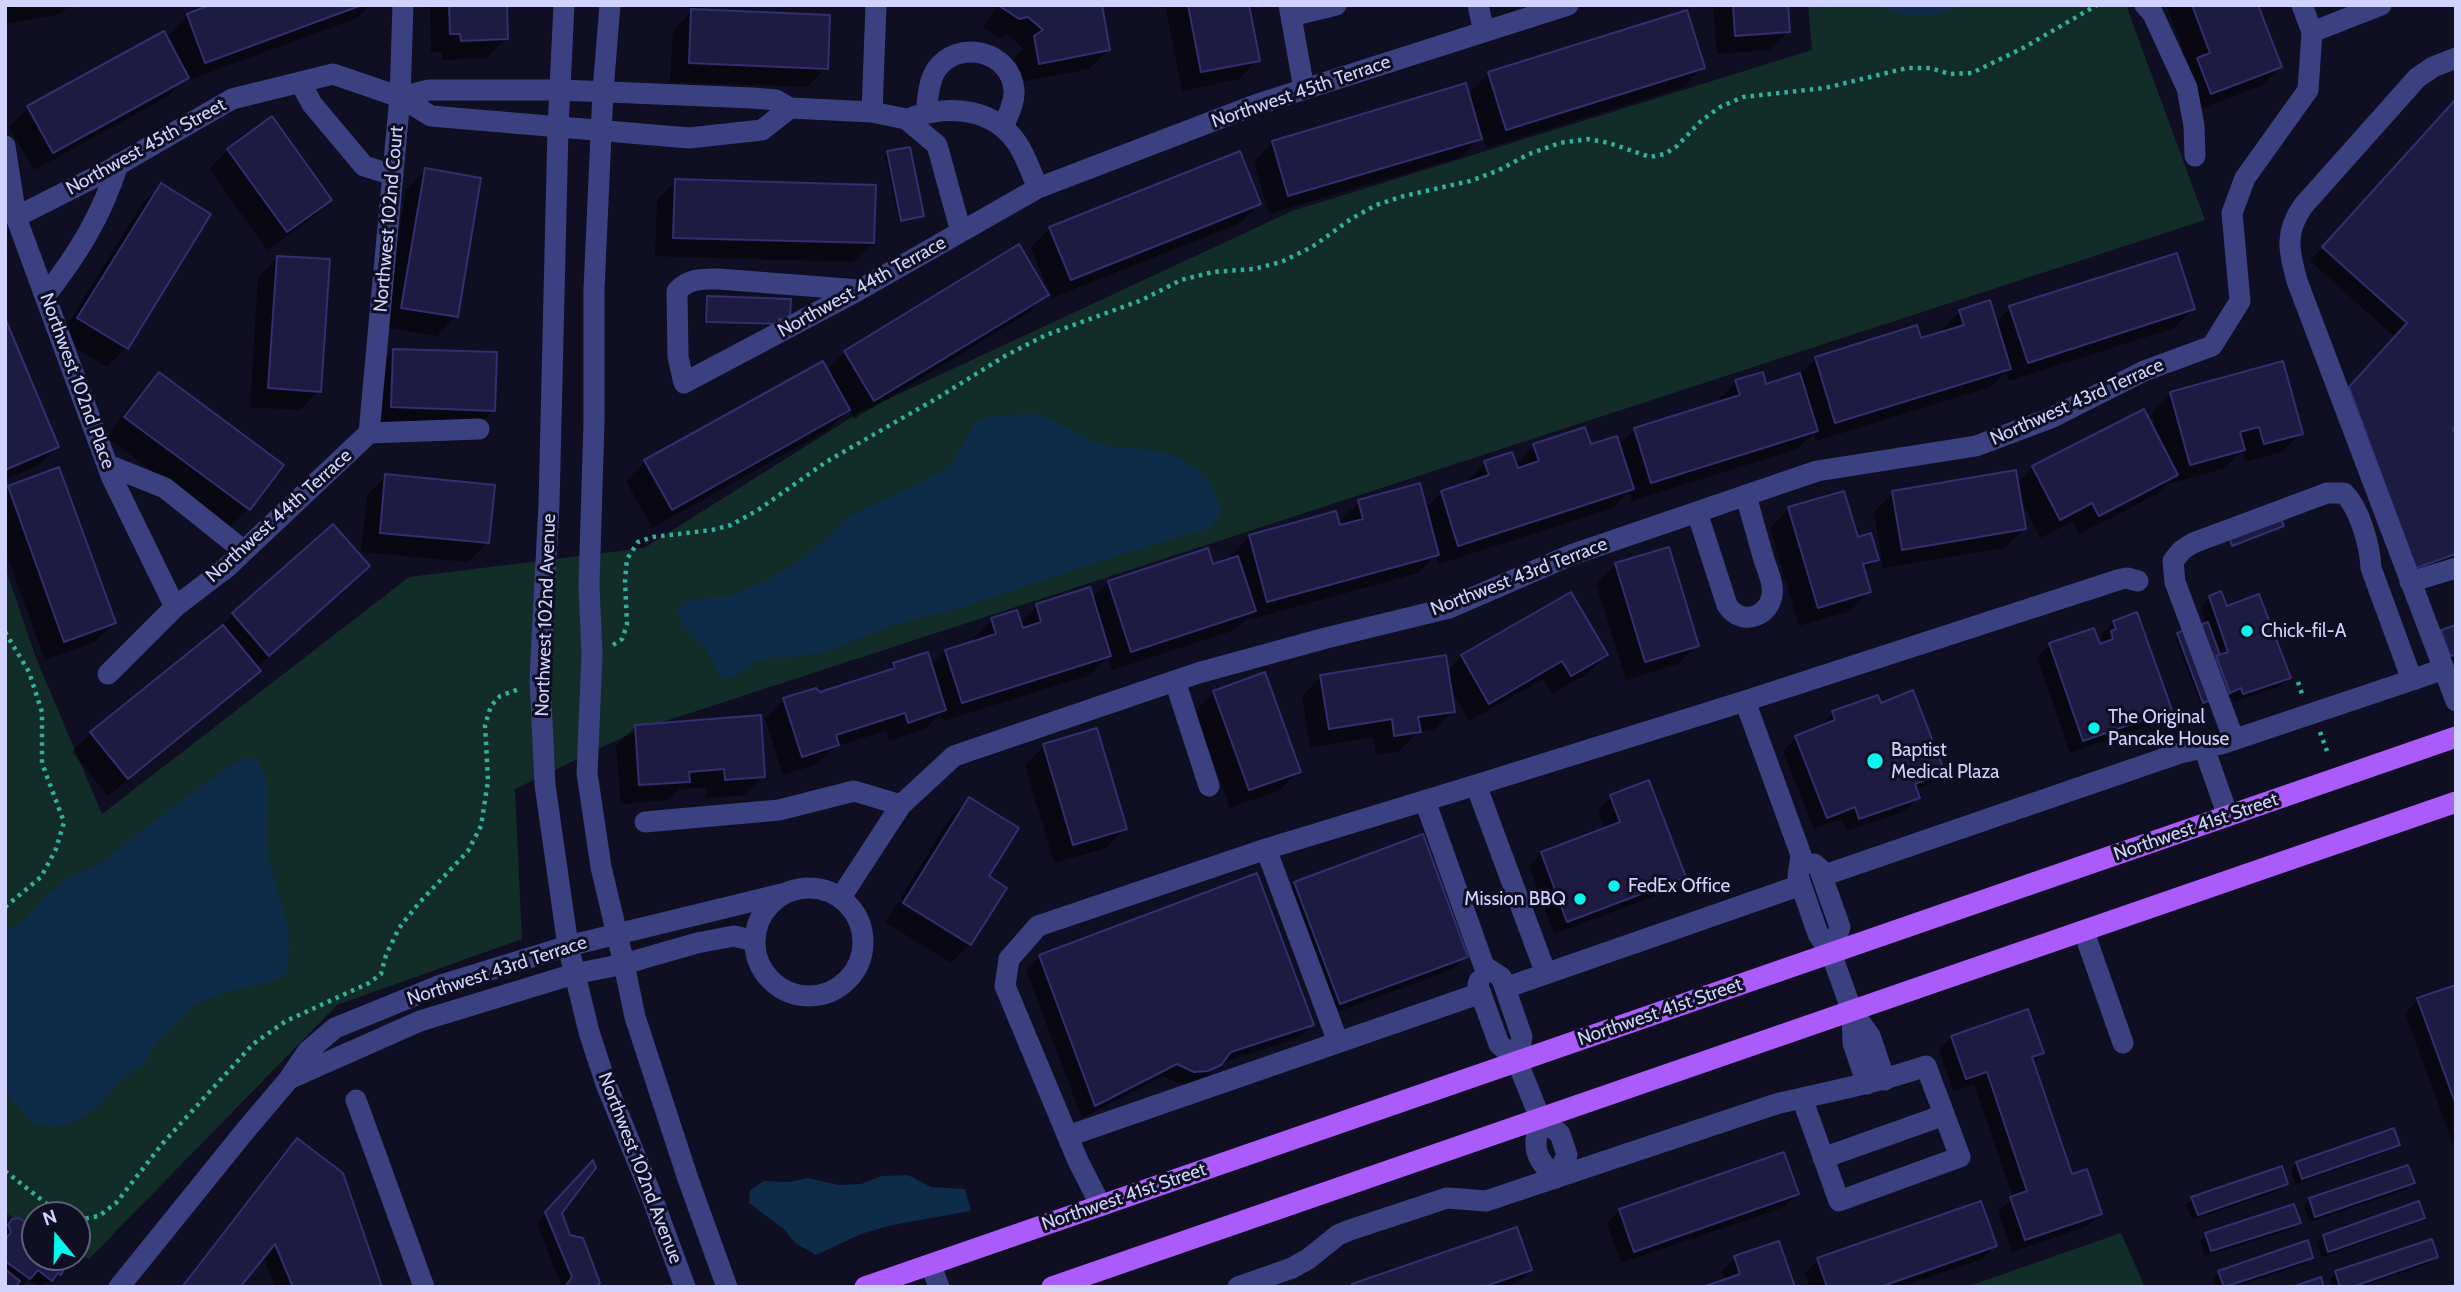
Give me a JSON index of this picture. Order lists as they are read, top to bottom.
{
  "streets": {
    "main road": ["Northwest 41st Street"],
    "street": [
      "Northwest 45th Terrace",
      "Northwest 45th Street",
      "Northwest 102nd Court",
      "Northwest 44th Terrace",
      "Northwest 102nd Place",
      "Northwest 43rd Terrace",
      "Northwest 102nd Avenue"
    ]
  },
  "crossings": [
    ["Northwest 45th Terrace", "Northwest 44th Terrace"],
    ["Northwest 45th Street", "Northwest 102nd Court"],
    ["Northwest 45th Street", "Northwest 102nd Place"],
    ["Northwest 45th Street", "Northwest 102nd Avenue"],
    ["Northwest 102nd Court", "Northwest 44th Terrace"],
    ["Northwest 44th Terrace", "Northwest 102nd Place"],
    ["Northwest 43rd Terrace", "Northwest 102nd Avenue"]
  ],
  "places": [
    "Chick-fil-A",
    "The Original Pancake House",
    "Baptist Medical Plaza",
    "FedEx Office",
    "Mission BBQ"
  ],
  "north": "top"
}
